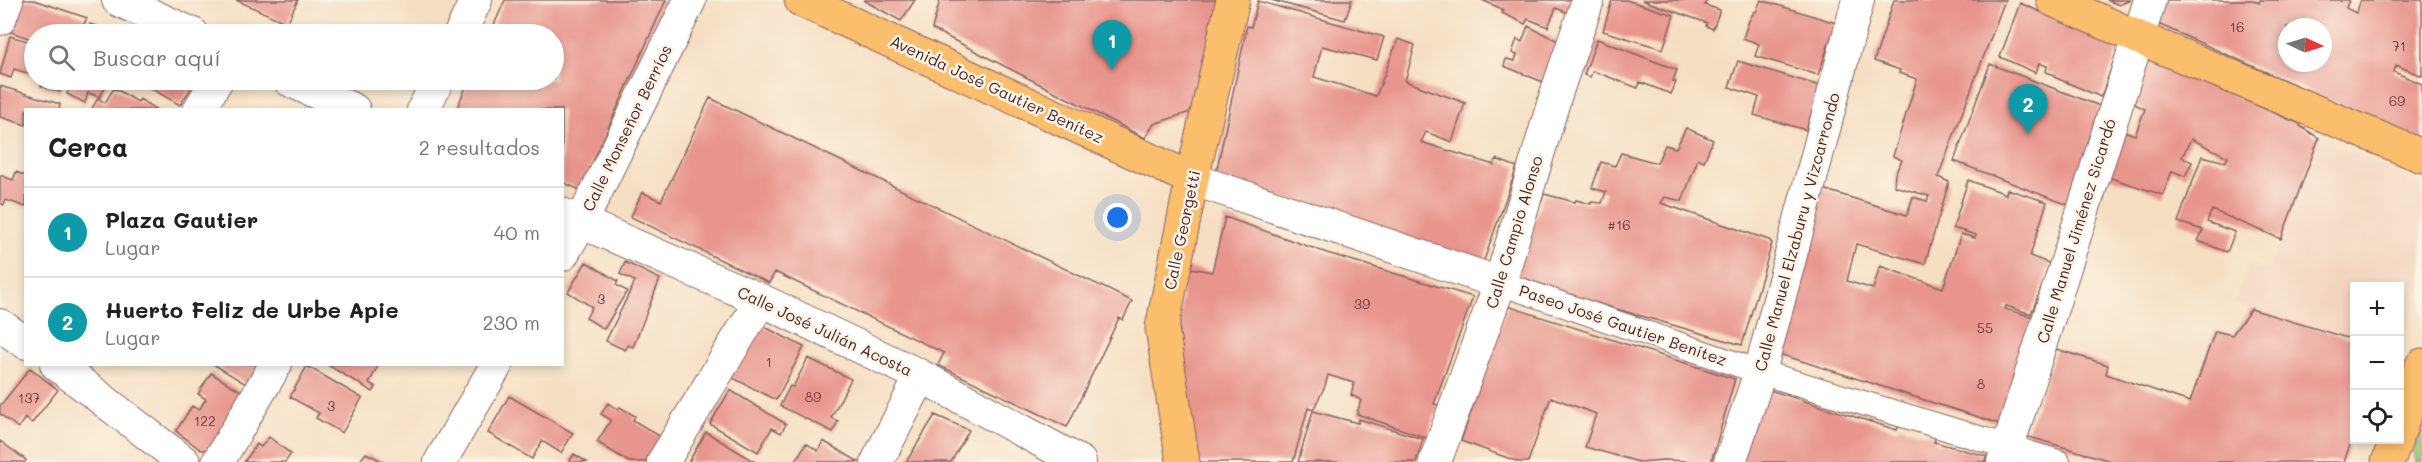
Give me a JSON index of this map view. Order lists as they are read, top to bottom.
{
  "streets": {
    "main road": ["Avenida José Gautier Benítez", "Calle Georgetti"],
    "street": [
      "Calle Monseñor Berríos",
      "Calle Manuel Jiménez Sicardó",
      "Calle Campio Alonso",
      "Calle Manuel Elzaburu y Vizcarrondo",
      "Paseo José Gautier Benítez",
      "Calle José Julián Acosta"
    ]
  },
  "crossings": [
    ["Avenida José Gautier Benítez", "Calle Georgetti"],
    ["Avenida José Gautier Benítez", "Paseo José Gautier Benítez"],
    ["Calle Monseñor Berríos", "Calle José Julián Acosta"],
    ["Calle Georgetti", "Paseo José Gautier Benítez"],
    ["Calle Manuel Jiménez Sicardó", "Paseo José Gautier Benítez"],
    ["Calle Campio Alonso", "Paseo José Gautier Benítez"],
    ["Calle Manuel Elzaburu y Vizcarrondo", "Paseo José Gautier Benítez"]
  ],
  "house_numbers": [
    "16",
    "71",
    "69",
    "#16",
    "3",
    "39",
    "55",
    "1",
    "8",
    "89",
    "137",
    "3",
    "122"
  ],
  "north": "right",
  "page": {
    "pins": ["1", "2"],
    "search": "Buscar aquí",
    "heading": ["Cerca", "2 resultados"],
    "list": [
      {
        "mark": "1",
        "name": "Plaza Gautier",
        "note": "Lugar",
        "value": "40 m"
      },
      {
        "mark": "2",
        "name": "Huerto Feliz de Urbe Apie",
        "note": "Lugar",
        "value": "230 m"
      }
    ],
    "map_buttons": ["+", "−"]
  }
}
